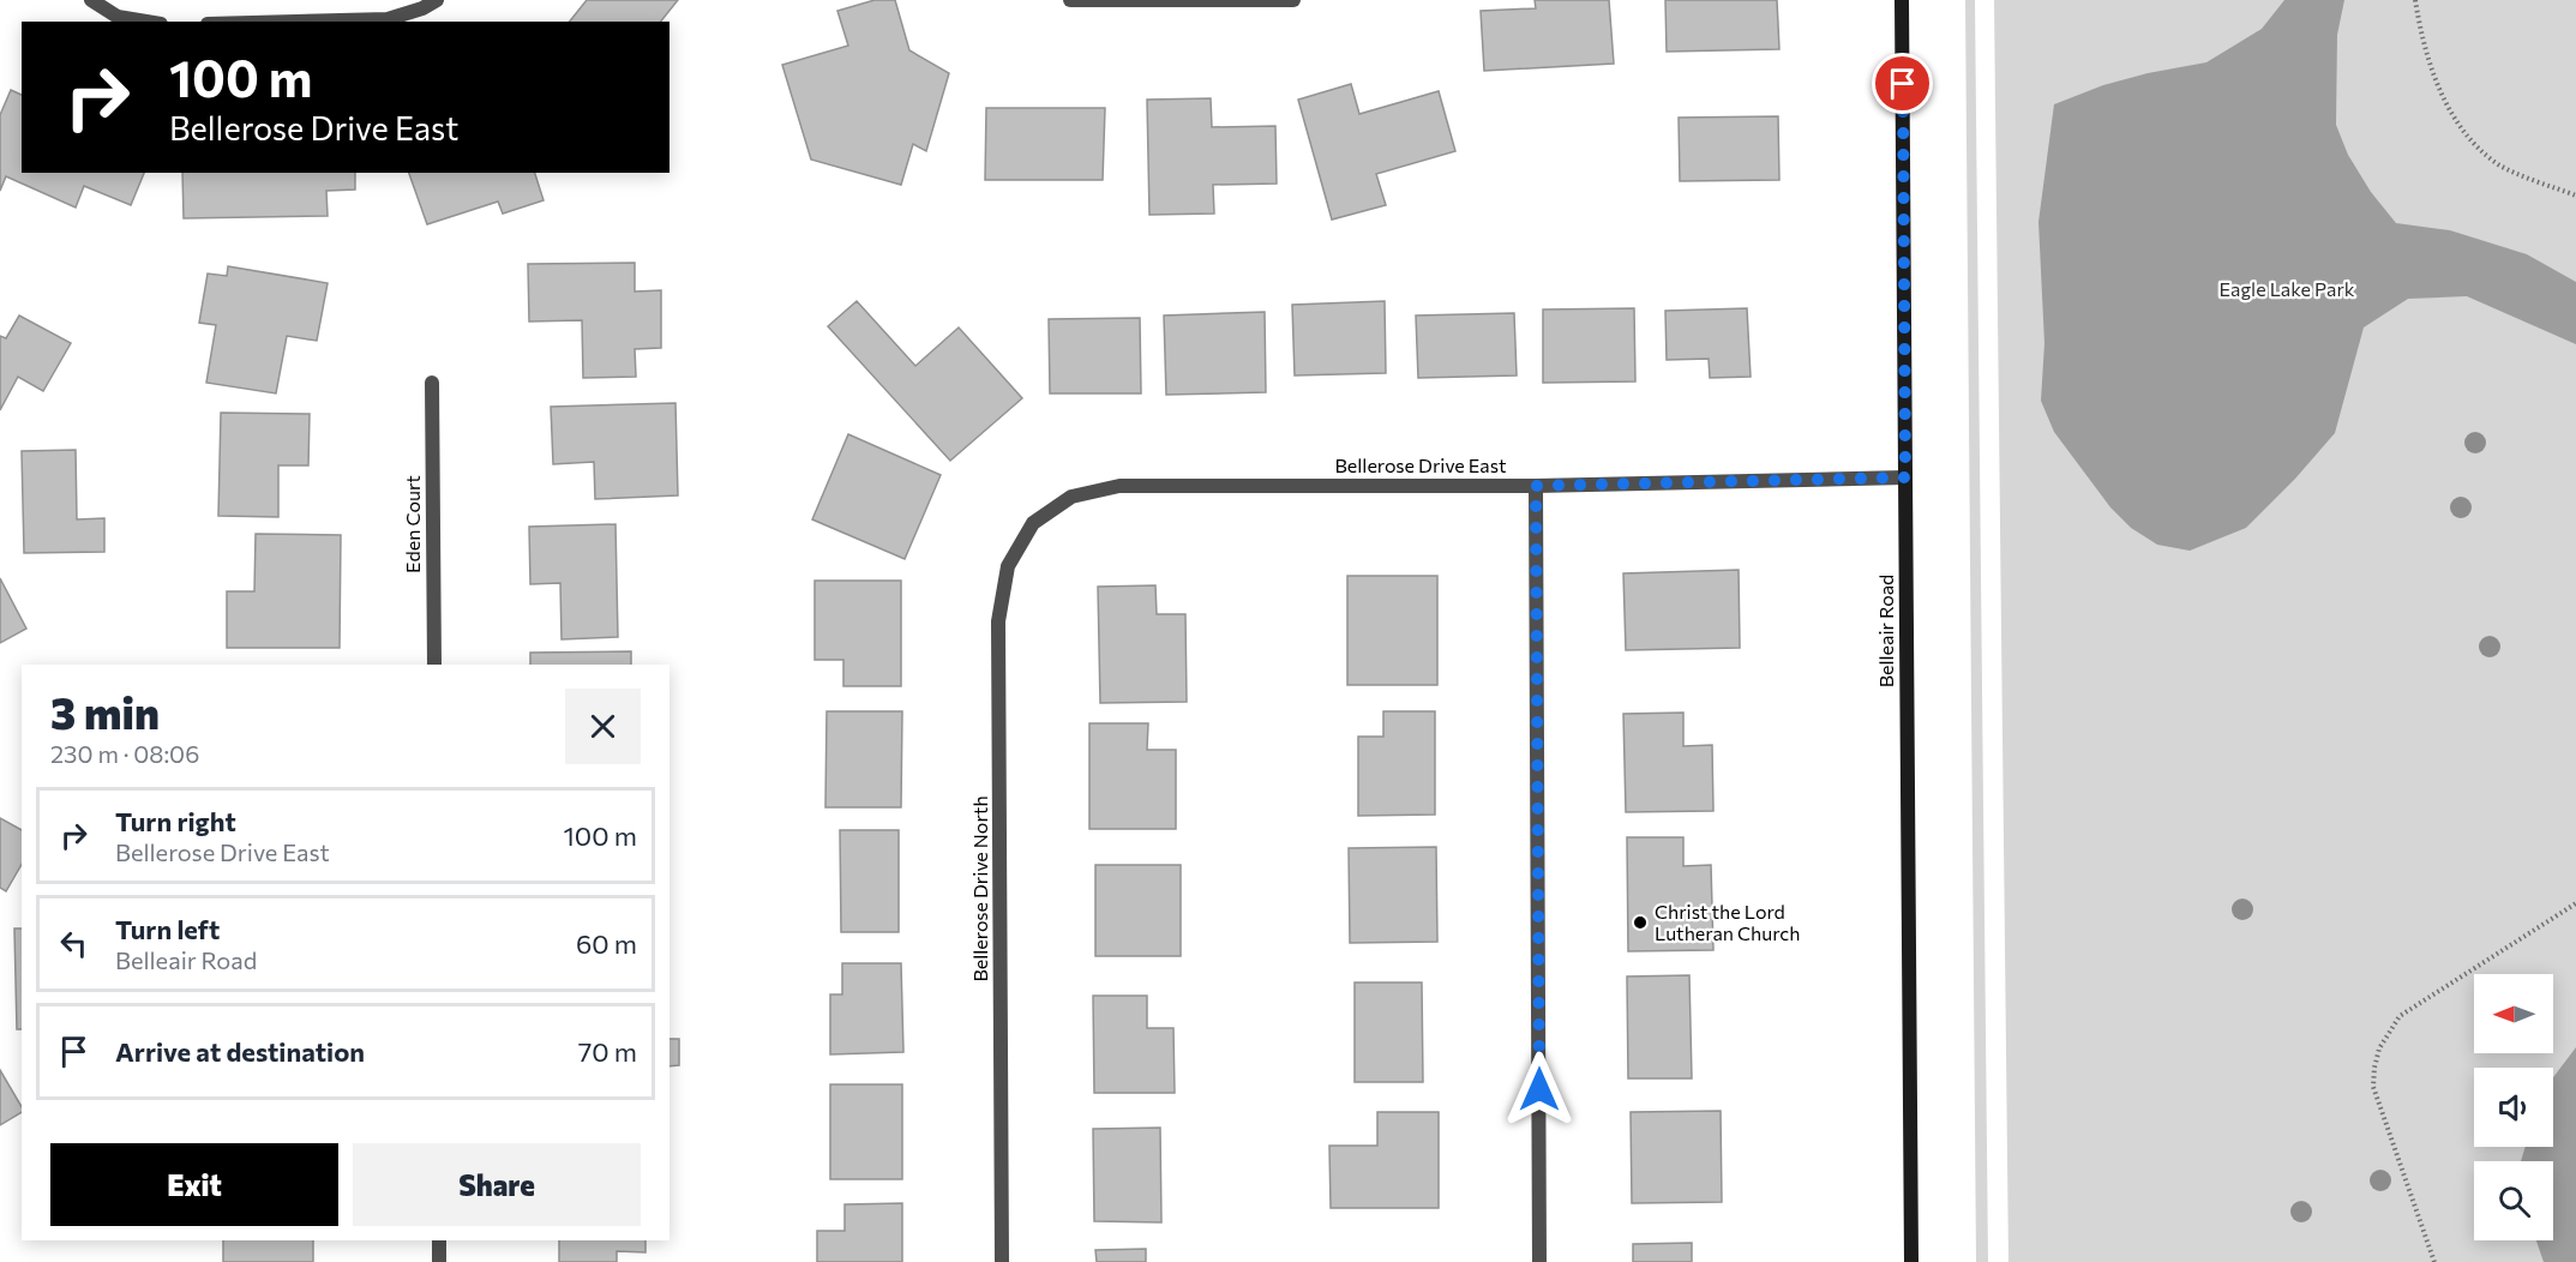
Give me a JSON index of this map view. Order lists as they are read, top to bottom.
{
  "streets": {
    "main road": ["Belleair Road"],
    "street": ["Bellerose Drive East", "Eden Court", "Bellerose Drive North"]
  },
  "crossings": [
    ["Bellerose Drive East", "Belleair Road"],
    ["Bellerose Drive East", "Bellerose Drive North"]
  ],
  "parks": ["Eagle Lake Park"],
  "places": ["Christ the Lord Lutheran Church"],
  "north": "left",
  "page": {
    "turn": ["100 m", "Bellerose Drive East"],
    "heading": ["3 min", "230 m · 08:06"],
    "list": [
      {
        "name": "Turn right",
        "note": "Bellerose Drive East",
        "value": "100 m"
      },
      {
        "name": "Turn left",
        "note": "Belleair Road",
        "value": "60 m"
      },
      {
        "name": "Arrive at destination",
        "value": "70 m"
      }
    ],
    "buttons": ["Exit", "Share"]
  }
}
